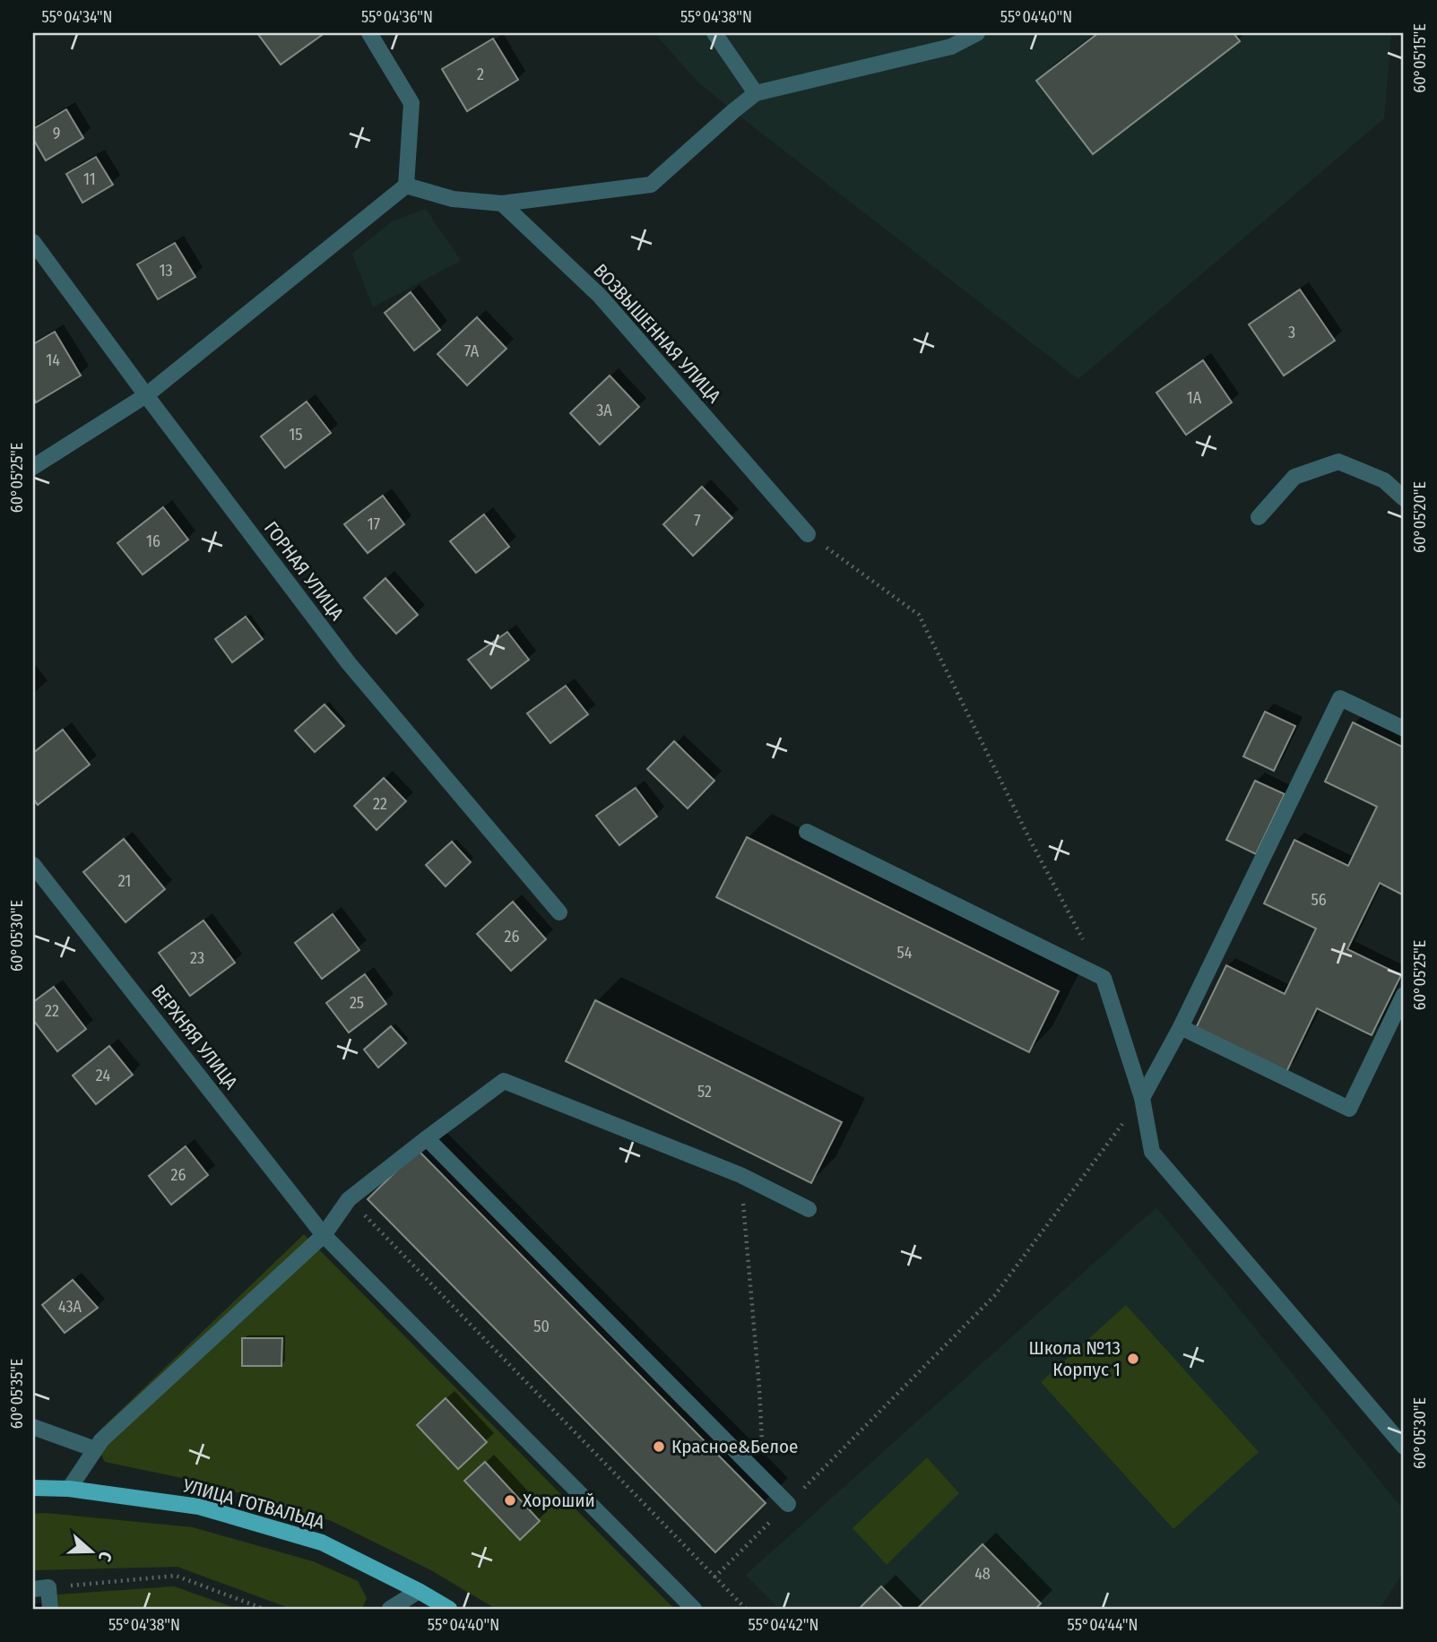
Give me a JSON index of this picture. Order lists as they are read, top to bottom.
{
  "streets": {
    "main road": ["УЛИЦА ГОТВАЛЬДА"],
    "street": ["ВОЗВЫШЕННАЯ УЛИЦА", "ГОРНАЯ УЛИЦА", "ВЕРХНЯЯ УЛИЦА"]
  },
  "places": ["Школа №13 Корпус 1", "Красное&Белое", "Хороший"],
  "house_numbers": [
    "2",
    "9",
    "11",
    "13",
    "3",
    "7А",
    "14",
    "1А",
    "3А",
    "15",
    "7",
    "17",
    "16",
    "22",
    "21",
    "56",
    "26",
    "54",
    "23",
    "25",
    "22",
    "24",
    "52",
    "26",
    "43А",
    "50",
    "48"
  ],
  "north": "right",
  "coordinates": [
    "55°04'34\"N",
    "55°04'36\"N",
    "55°04'38\"N",
    "55°04'40\"N",
    "60°05'15\"E",
    "60°05'25\"E",
    "60°05'20\"E",
    "60°05'30\"E",
    "60°05'35\"E",
    "55°04'42\"N",
    "55°04'44\"N"
  ]
}
